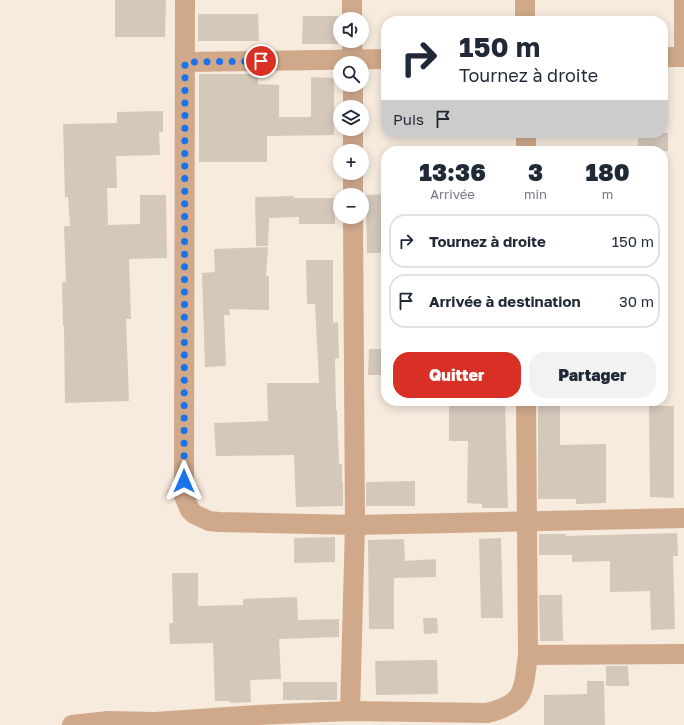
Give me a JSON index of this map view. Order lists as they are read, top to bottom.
{
  "page": {
    "map_buttons": ["+", "−"],
    "turn": ["150 m", "Tournez à droite"],
    "then": "Puis",
    "eta": [
      "13:36",
      "Arrivée",
      "3",
      "min",
      "180",
      "m"
    ],
    "list": [
      {
        "name": "Tournez à droite",
        "value": "150 m"
      },
      {
        "name": "Arrivée à destination",
        "value": "30 m"
      }
    ],
    "buttons": ["Quitter", "Partager"]
  }
}
